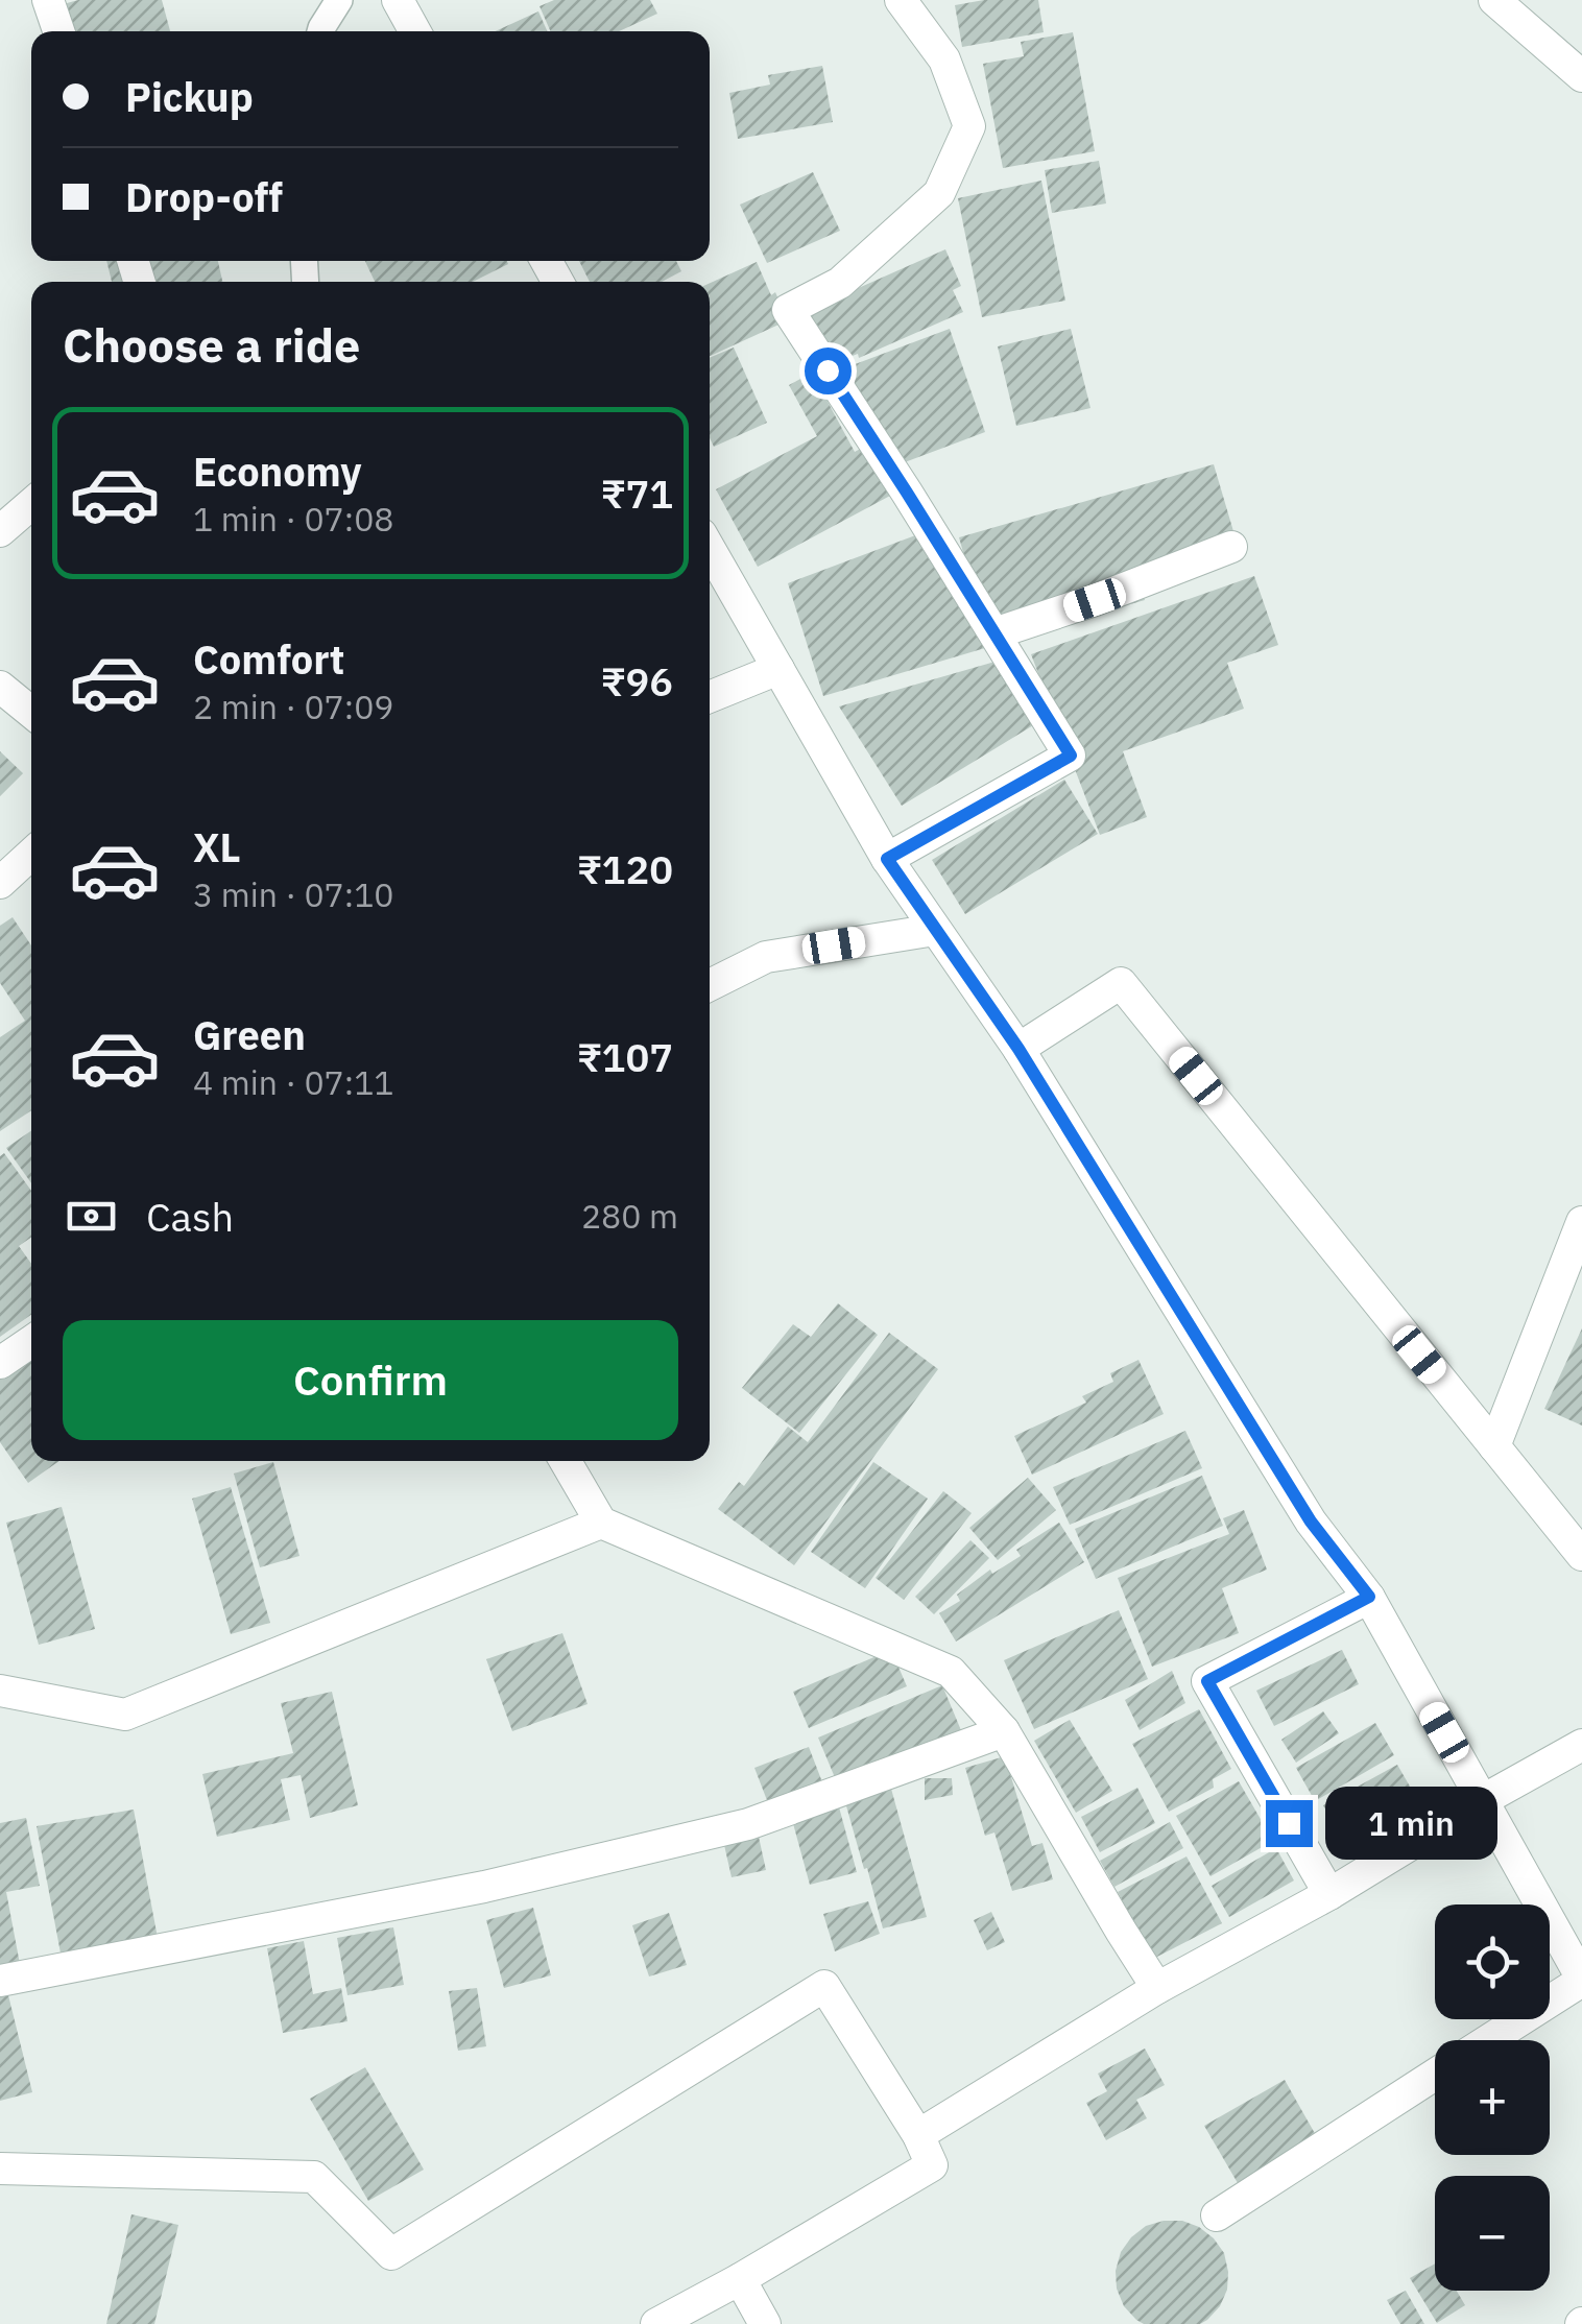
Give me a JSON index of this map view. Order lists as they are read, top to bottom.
{
  "page": {
    "banner": ["Pickup", "Drop-off"],
    "heading": "Choose a ride",
    "list": [
      {
        "name": "Economy",
        "note": "1 min · 07:08",
        "value": "₹71"
      },
      {
        "name": "Comfort",
        "note": "2 min · 07:09",
        "value": "₹96"
      },
      {
        "name": "XL",
        "note": "3 min · 07:10",
        "value": "₹120"
      },
      {
        "name": "Green",
        "note": "4 min · 07:11",
        "value": "₹107"
      }
    ],
    "pay": ["Cash", "280 m"],
    "buttons": "Confirm",
    "bubble": "1 min",
    "map_buttons": ["+", "−"]
  }
}
